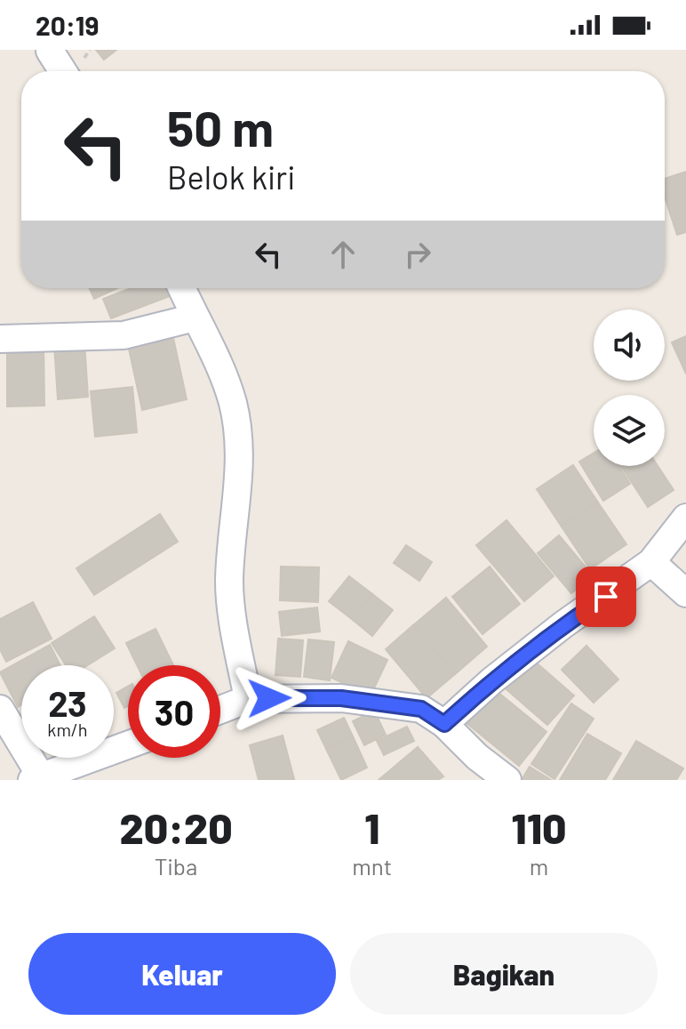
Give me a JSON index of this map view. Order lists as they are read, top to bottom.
{
  "page": {
    "status": "20:19",
    "turn": ["50 m", "Belok kiri"],
    "speed": "23 km/h",
    "limit": "30",
    "eta": [
      "20:20",
      "Tiba",
      "1",
      "mnt",
      "110",
      "m"
    ],
    "buttons": ["Keluar", "Bagikan"]
  }
}
